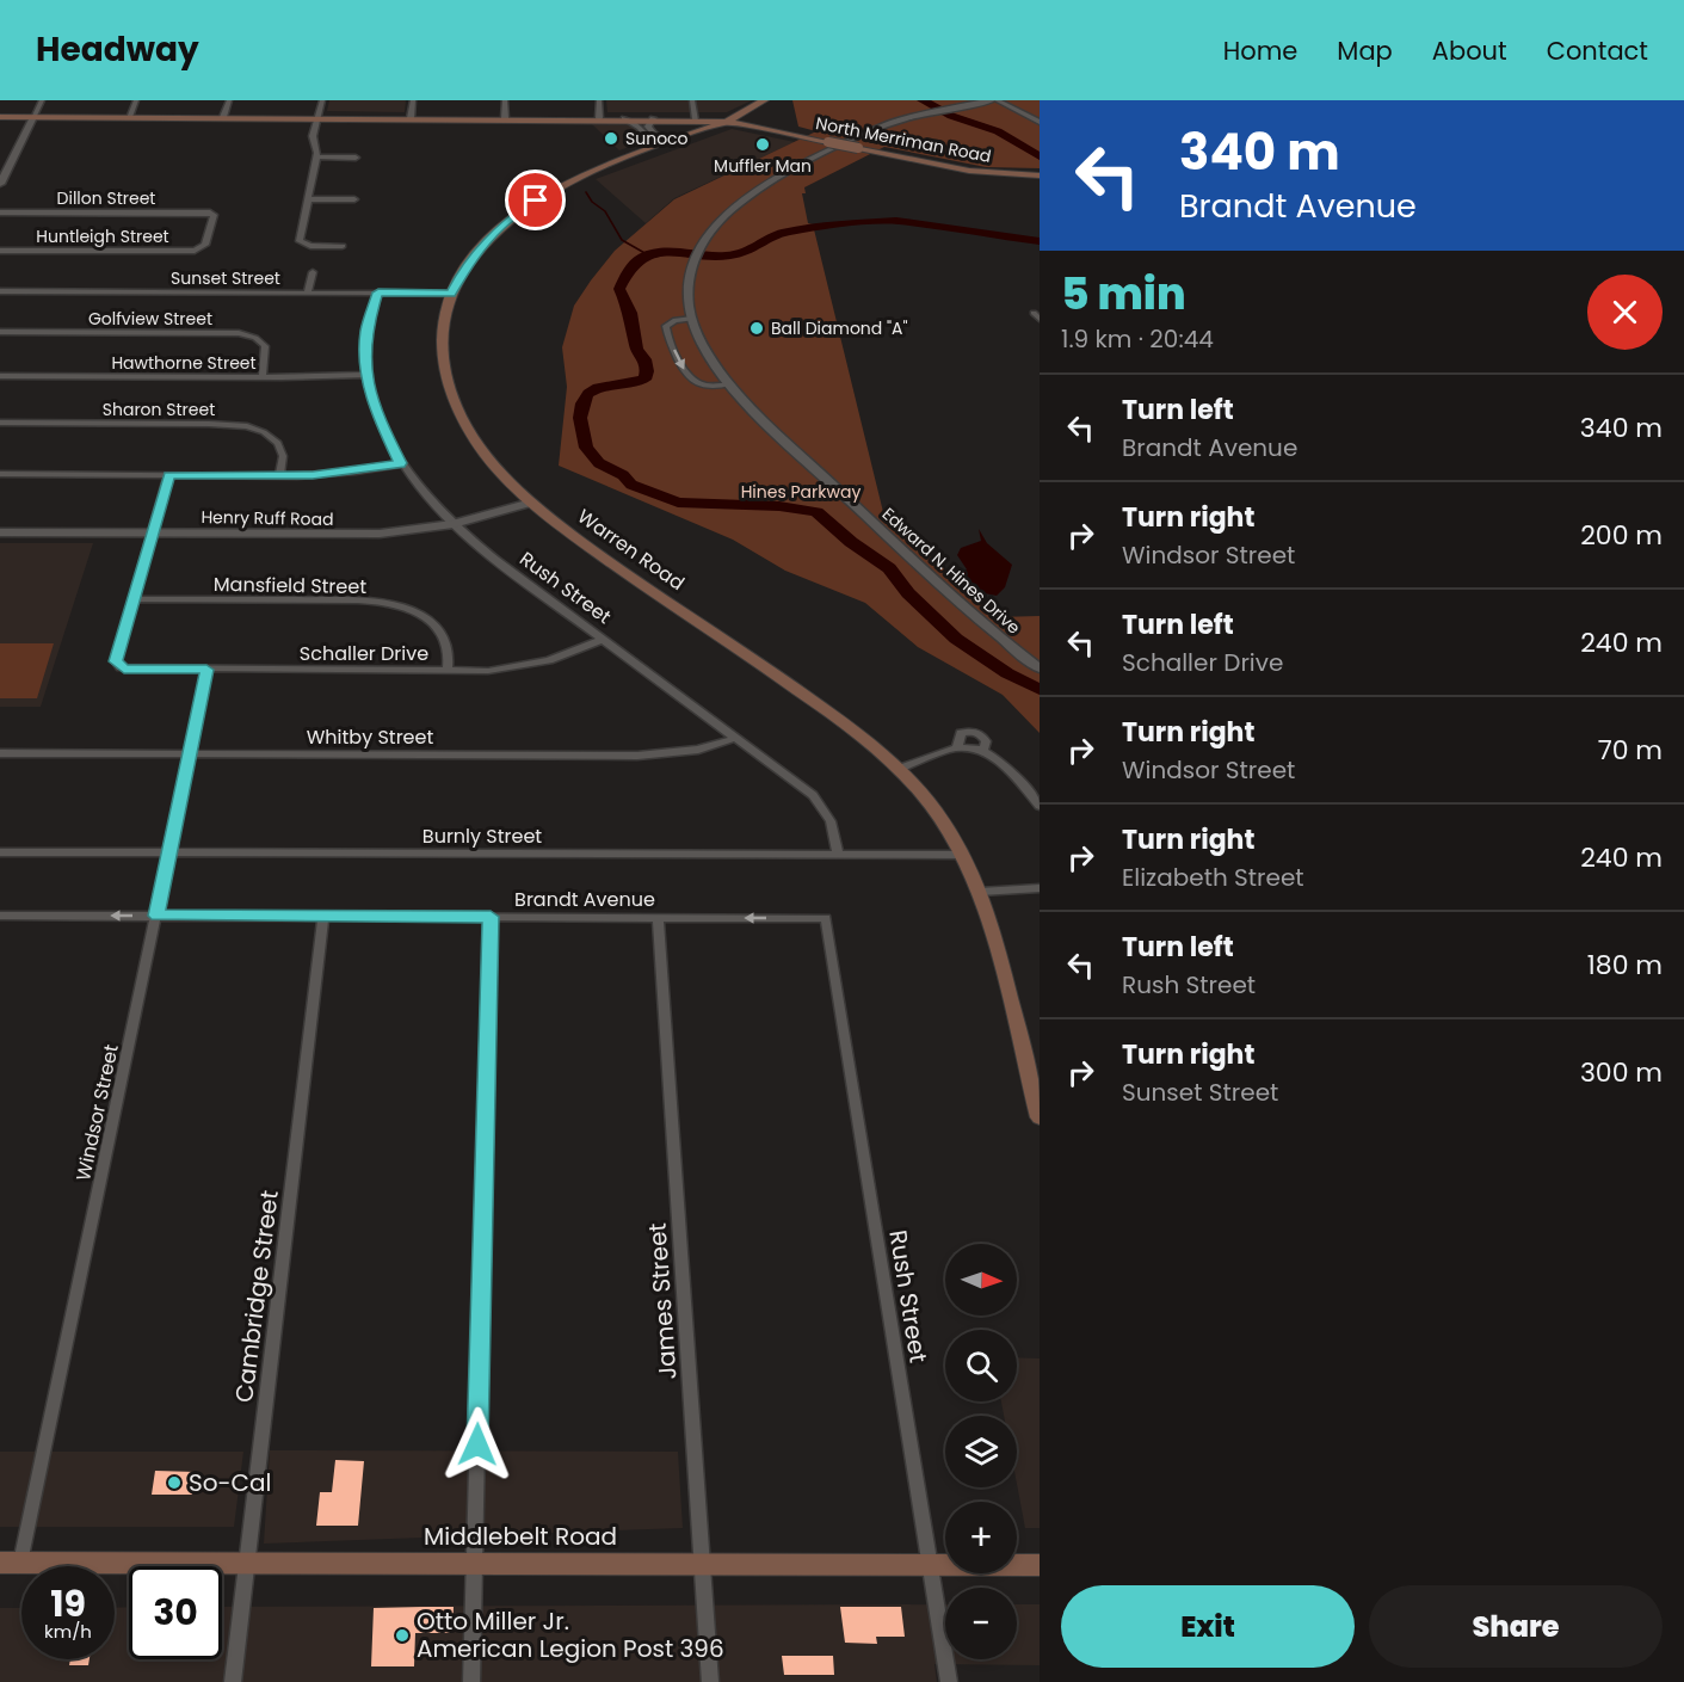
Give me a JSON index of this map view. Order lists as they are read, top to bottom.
{
  "streets": {
    "main road": ["North Merriman Road", "Warren Road", "Middlebelt Road"],
    "street": [
      "Dillon Street",
      "Huntleigh Street",
      "Sunset Street",
      "Golfview Street",
      "Hawthorne Street",
      "Sharon Street",
      "Henry Ruff Road",
      "Edward N. Hines Drive",
      "Mansfield Street",
      "Rush Street",
      "Schaller Drive",
      "Whitby Street",
      "Burnly Street",
      "Brandt Avenue",
      "Windsor Street",
      "Cambridge Street",
      "James Street"
    ]
  },
  "crossings": [
    ["North Merriman Road", "Warren Road"],
    ["Dillon Street", "Huntleigh Street"],
    ["Sunset Street", "Warren Road"],
    ["Sunset Street", "Rush Street"],
    ["Golfview Street", "Hawthorne Street"],
    ["Hawthorne Street", "Rush Street"],
    ["Henry Ruff Road", "Warren Road"],
    ["Henry Ruff Road", "Rush Street"],
    ["Warren Road", "Burnly Street"],
    ["Mansfield Street", "Schaller Drive"],
    ["Rush Street", "Schaller Drive"],
    ["Rush Street", "Whitby Street"],
    ["Rush Street", "Burnly Street"],
    ["Rush Street", "Brandt Avenue"],
    ["Rush Street", "Middlebelt Road"],
    ["Schaller Drive", "Windsor Street"],
    ["Whitby Street", "Windsor Street"],
    ["Burnly Street", "Windsor Street"],
    ["Brandt Avenue", "Windsor Street"],
    ["Brandt Avenue", "Cambridge Street"],
    ["Brandt Avenue", "James Street"],
    ["Windsor Street", "Middlebelt Road"],
    ["Cambridge Street", "Middlebelt Road"],
    ["James Street", "Middlebelt Road"]
  ],
  "one_way": ["Brandt Avenue"],
  "parks": ["Hines Parkway"],
  "places": [
    "Sunoco",
    "Muffler Man",
    "Ball Diamond \"A\"",
    "So-Cal",
    "Otto Miller Jr. American Legion Post 396"
  ],
  "north": "right",
  "page": {
    "header": "Headway",
    "nav": [
      "Home",
      "Map",
      "About",
      "Contact"
    ],
    "turn": ["340 m", "Brandt Avenue"],
    "heading": ["5 min", "1.9 km · 20:44"],
    "list": [
      {
        "name": "Turn left",
        "note": "Brandt Avenue",
        "value": "340 m"
      },
      {
        "name": "Turn right",
        "note": "Windsor Street",
        "value": "200 m"
      },
      {
        "name": "Turn left",
        "note": "Schaller Drive",
        "value": "240 m"
      },
      {
        "name": "Turn right",
        "note": "Windsor Street",
        "value": "70 m"
      },
      {
        "name": "Turn right",
        "note": "Elizabeth Street",
        "value": "240 m"
      },
      {
        "name": "Turn left",
        "note": "Rush Street",
        "value": "180 m"
      },
      {
        "name": "Turn right",
        "note": "Sunset Street",
        "value": "300 m"
      }
    ],
    "map_buttons": ["+", "−"],
    "speed": "19 km/h",
    "limit": "30",
    "buttons": ["Exit", "Share"]
  }
}
